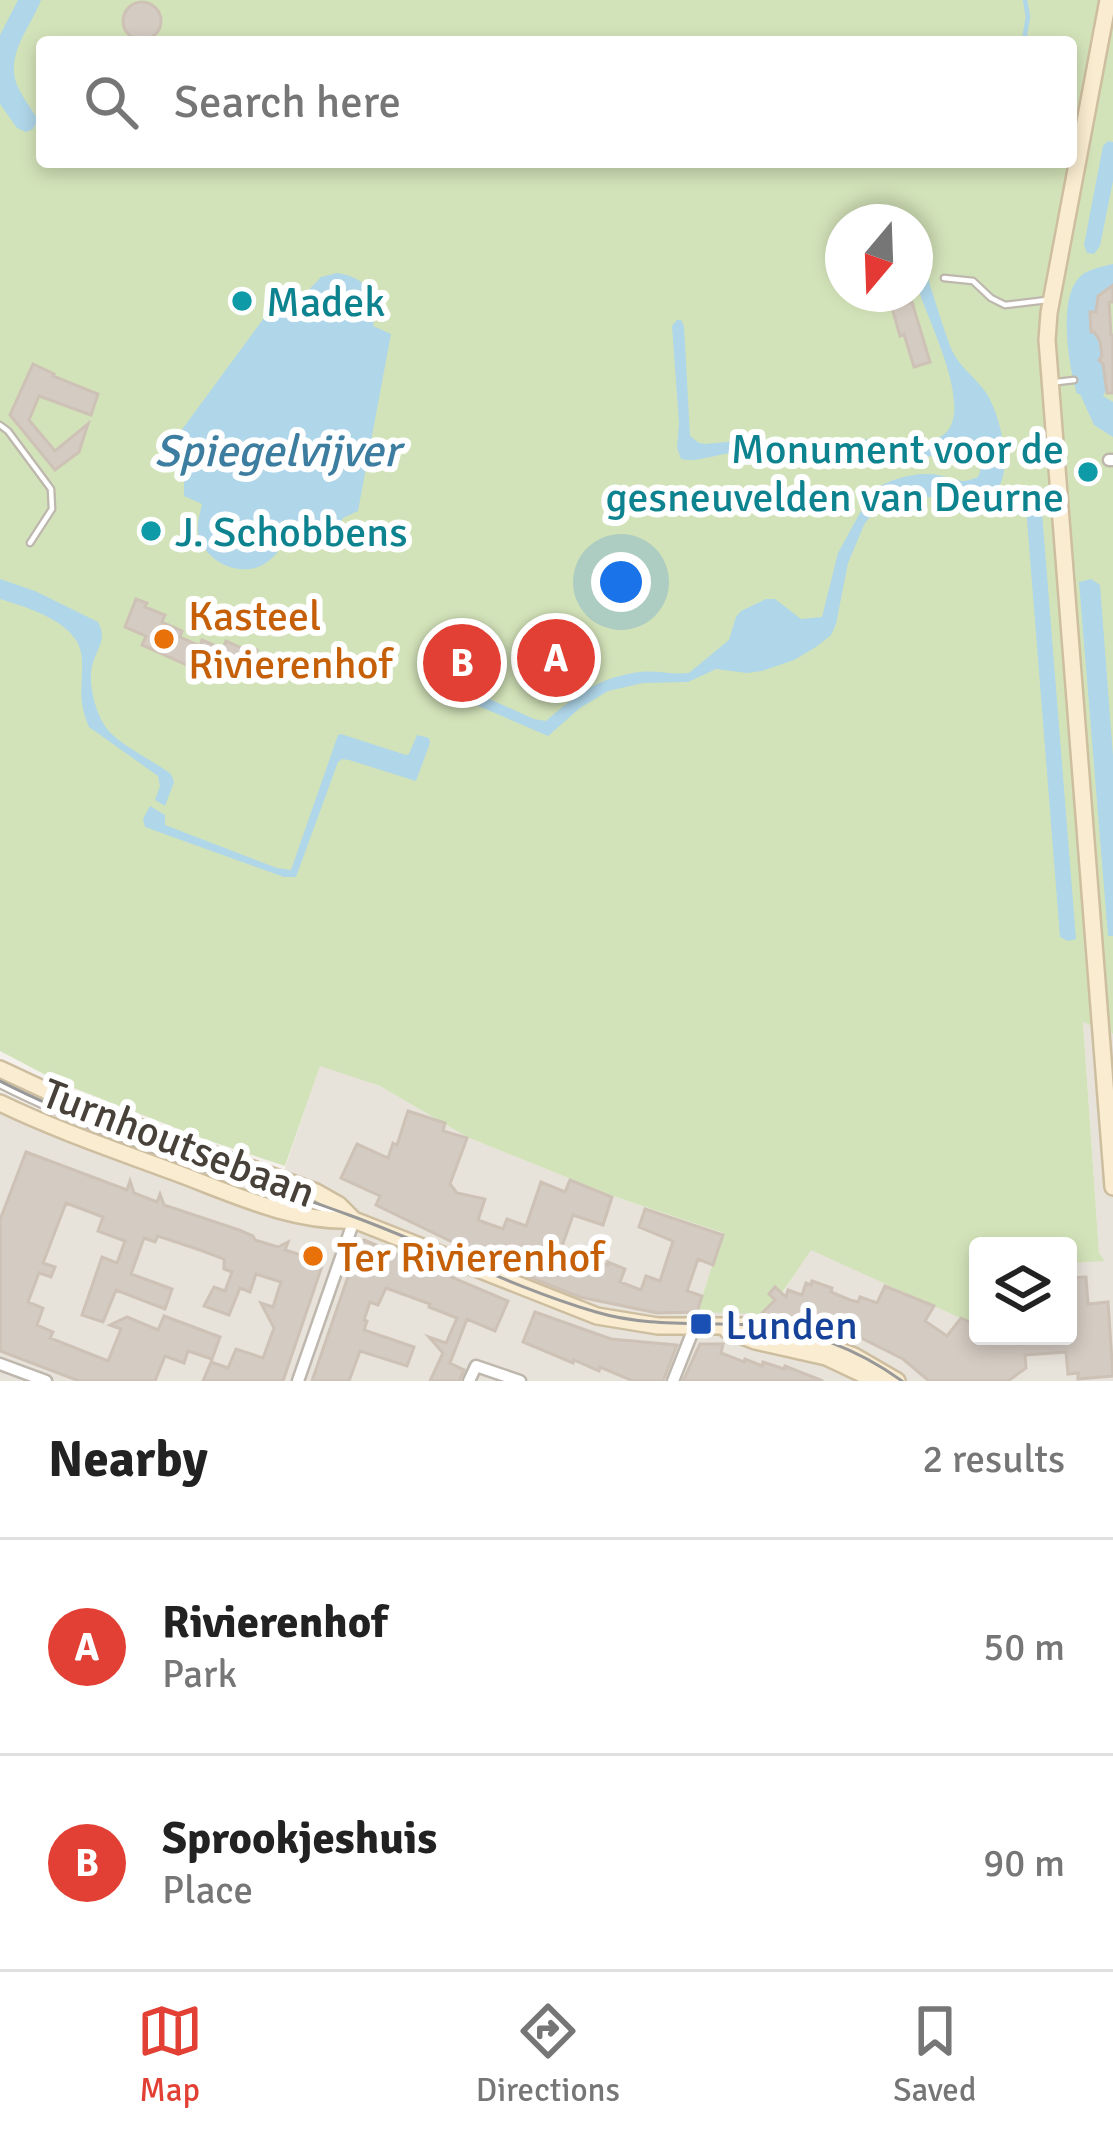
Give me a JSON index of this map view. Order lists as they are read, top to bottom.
{
  "streets": {
    "main road": ["Turnhoutsebaan"]
  },
  "water": ["Spiegelvijver"],
  "places": {
    "other": [
      "Madek",
      "Monument voor de gesneuvelden van Deurne",
      "J. Schobbens",
      "Kasteel Rivierenhof",
      "Ter Rivierenhof"
    ],
    "transit": ["Lunden"]
  },
  "north": "bottom",
  "page": {
    "search": "Search here",
    "pins": ["A", "B"],
    "heading": ["Nearby", "2 results"],
    "list": [
      {
        "mark": "A",
        "name": "Rivierenhof",
        "note": "Park",
        "value": "50 m"
      },
      {
        "mark": "B",
        "name": "Sprookjeshuis",
        "note": "Place",
        "value": "90 m"
      }
    ],
    "nav": ["Map", "Directions", "Saved"]
  }
}
